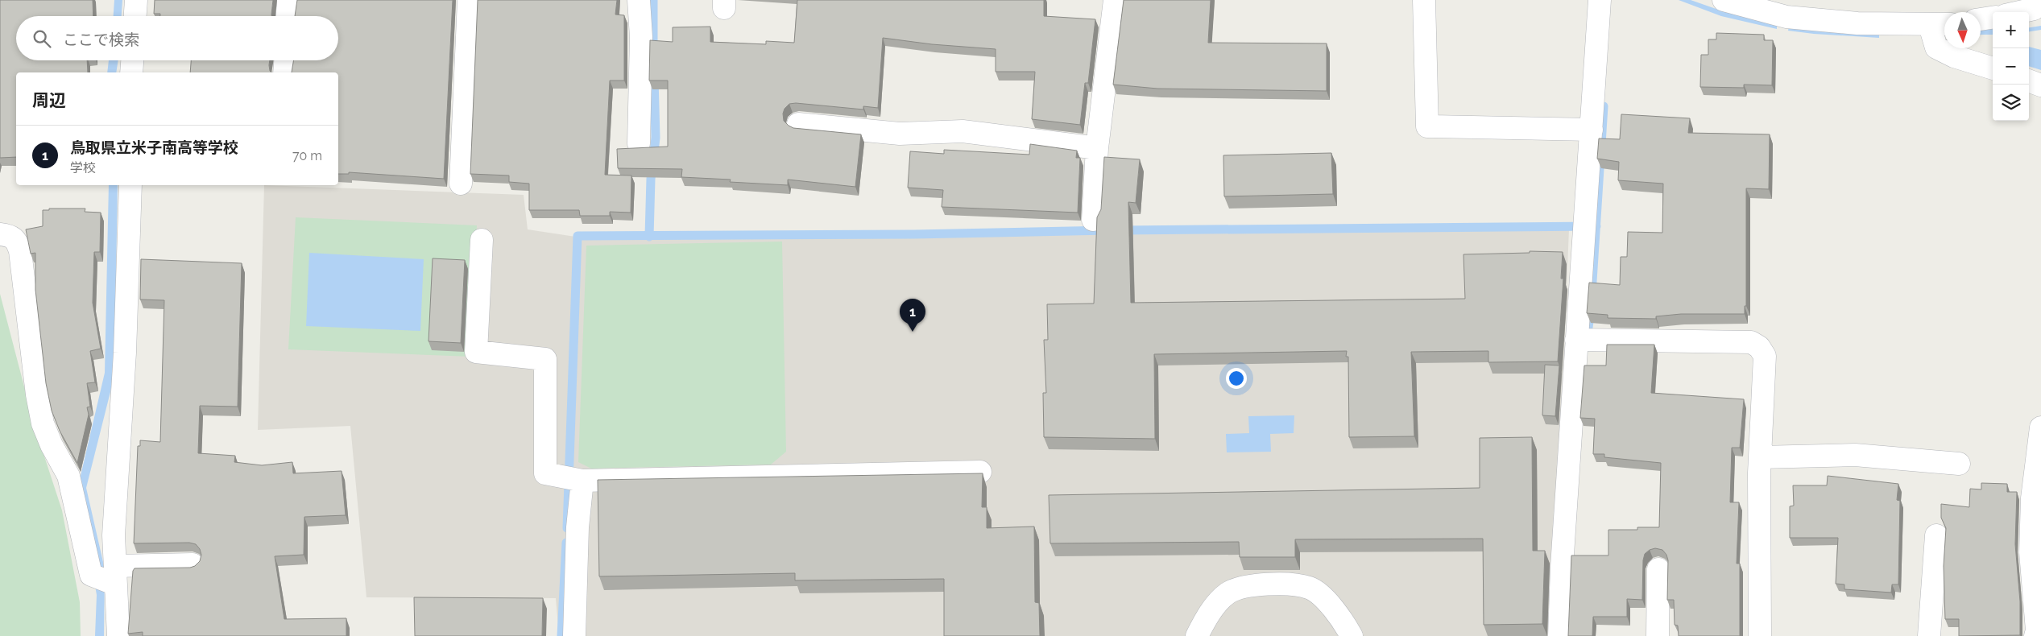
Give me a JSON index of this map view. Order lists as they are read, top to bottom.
{
  "north": "bottom",
  "page": {
    "map_buttons": ["+", "−"],
    "search": "ここで検索",
    "heading": "周辺",
    "list": [
      {
        "mark": "1",
        "name": "鳥取県立米子南高等学校",
        "note": "学校",
        "value": "70 m"
      }
    ],
    "pins": "1"
  }
}
